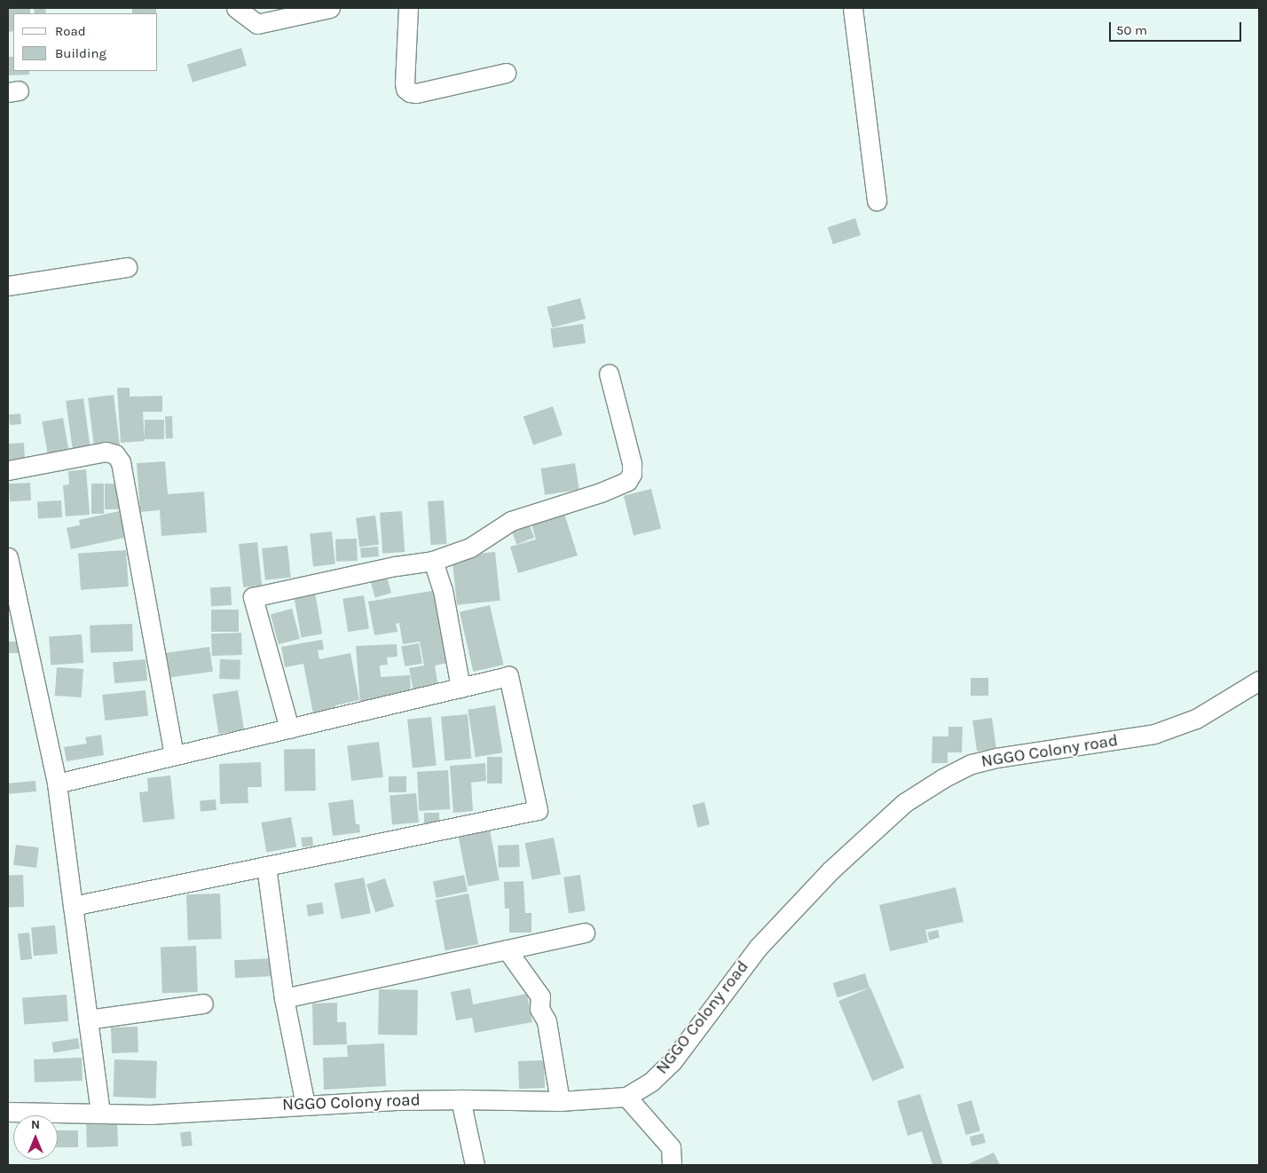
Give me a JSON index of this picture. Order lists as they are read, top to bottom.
{
  "streets": {
    "street": ["NGGO Colony road"]
  },
  "legend": ["Road", "Building"],
  "scale_bar": "50 m",
  "north": "top"
}
